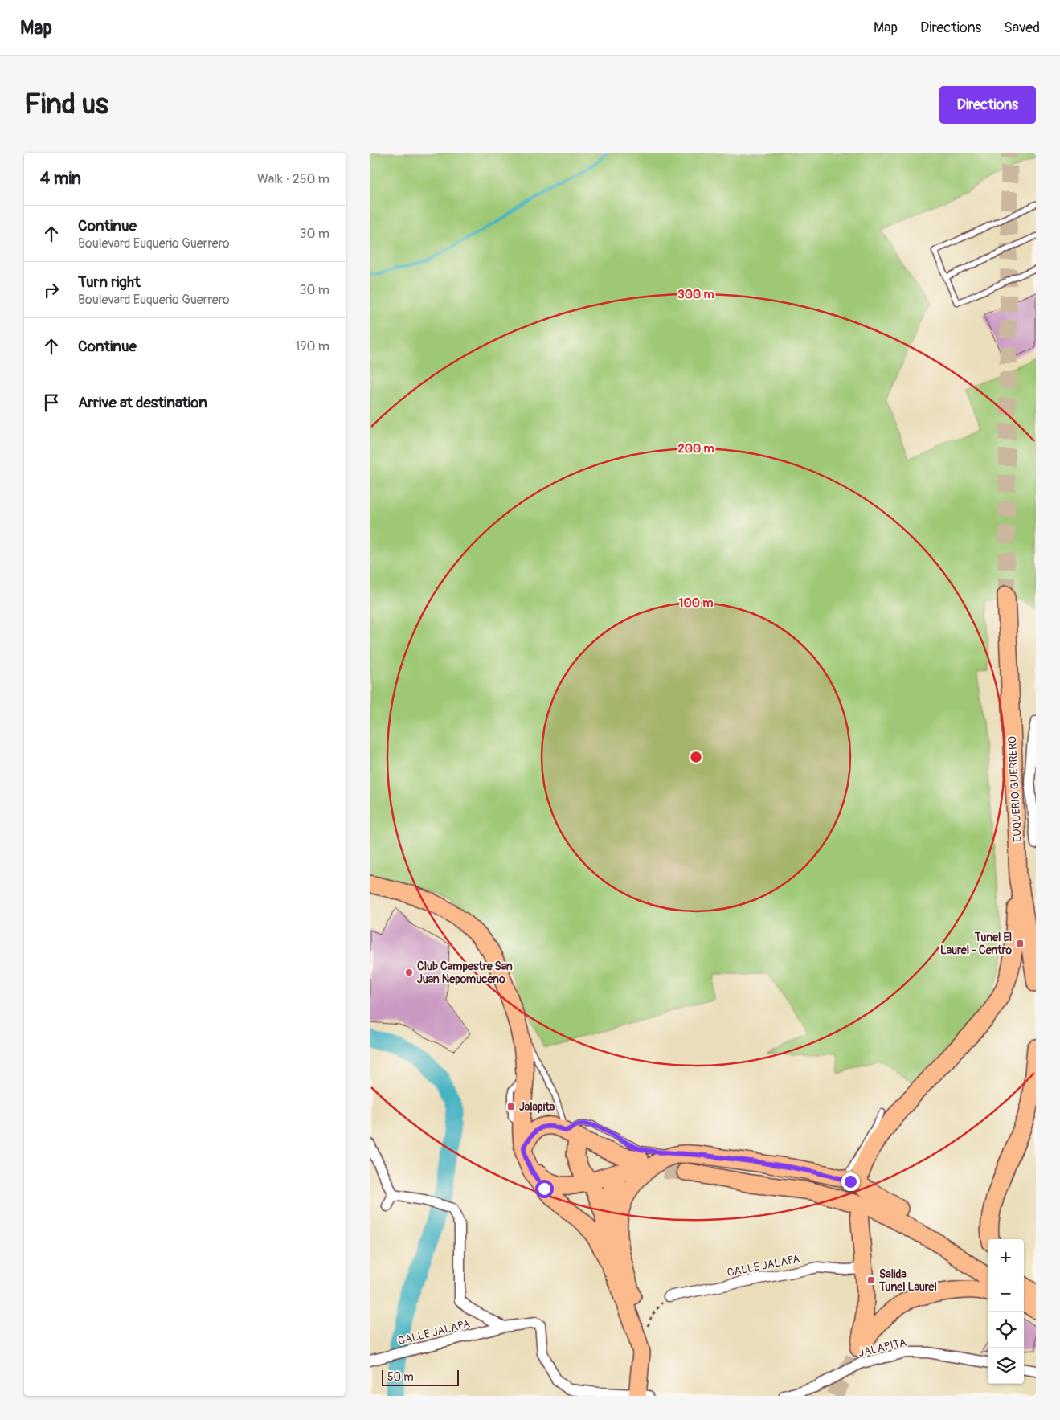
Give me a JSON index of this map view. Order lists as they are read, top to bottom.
{
  "streets": {
    "main road": ["EUQUERIO GUERRERO"],
    "street": ["CALLE JALAPA", "JALAPITA"]
  },
  "places": {
    "transit": ["Tunel El Laurel - Centro", "Jalapita", "Salida Tunel Laurel"],
    "other": ["Club Campestre San Juan Nepomuceno"]
  },
  "scale_bar": "50 m",
  "page": {
    "header": "Map",
    "nav": ["Map", "Directions", "Saved"],
    "buttons": "Directions",
    "title": "Find us",
    "heading": ["4 min", "Walk · 250 m"],
    "list": [
      ["Continue", "Boulevard Euquerio Guerrero", "30 m"],
      ["Turn right", "Boulevard Euquerio Guerrero", "30 m"],
      ["Continue", "190 m"],
      "Arrive at destination"
    ],
    "map_buttons": ["+", "−"],
    "scale": "50 m"
  },
  "rings": ["300 m", "200 m", "100 m"]
}
